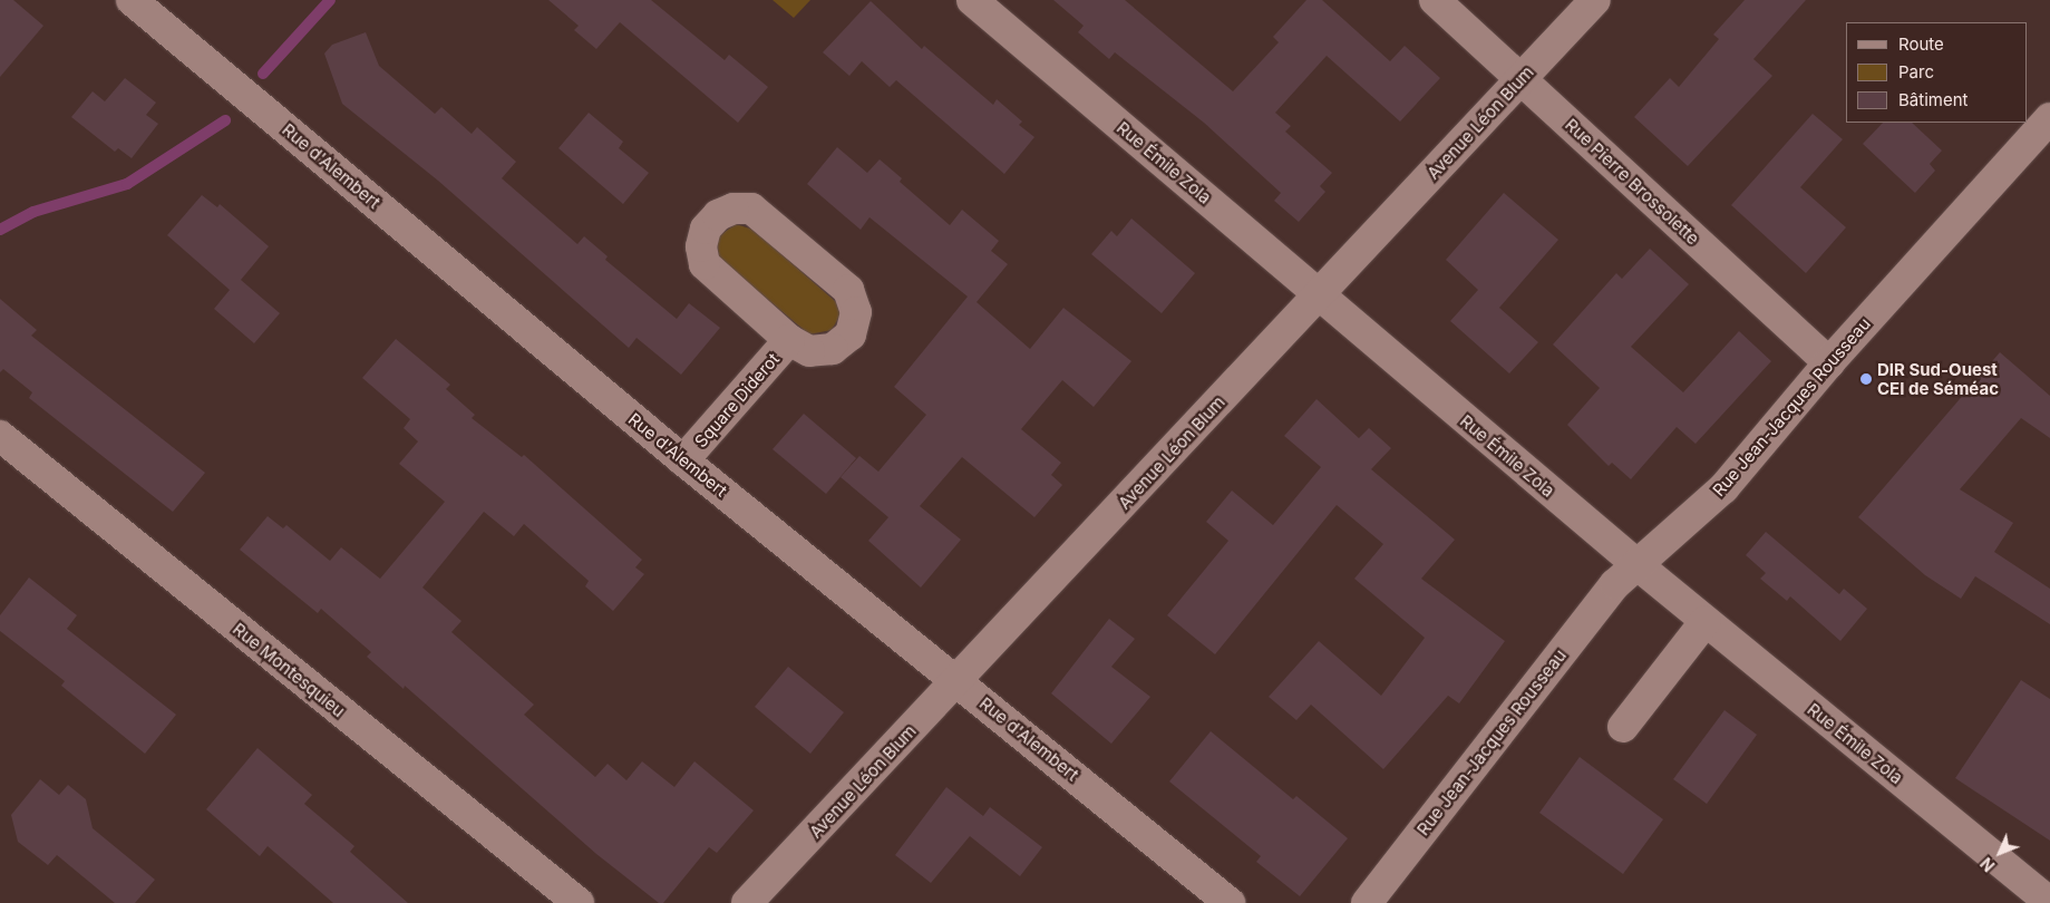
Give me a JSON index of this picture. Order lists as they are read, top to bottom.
{
  "streets": {
    "street": [
      "Avenue Léon Blum",
      "Rue Émile Zola",
      "Rue d'Alembert",
      "Rue Pierre Brossolette",
      "Square Diderot",
      "Rue Jean-Jacques Rousseau",
      "Rue Montesquieu"
    ]
  },
  "crossings": [
    ["Avenue Léon Blum", "Rue Émile Zola"],
    ["Avenue Léon Blum", "Rue d'Alembert"],
    ["Avenue Léon Blum", "Rue Pierre Brossolette"],
    ["Rue Émile Zola", "Rue Jean-Jacques Rousseau"],
    ["Rue d'Alembert", "Square Diderot"],
    ["Rue Pierre Brossolette", "Rue Jean-Jacques Rousseau"]
  ],
  "places": ["DIR Sud-Ouest CEI de Séméac"],
  "legend": ["Route", "Parc", "Bâtiment"],
  "north": "bottom left"
}
